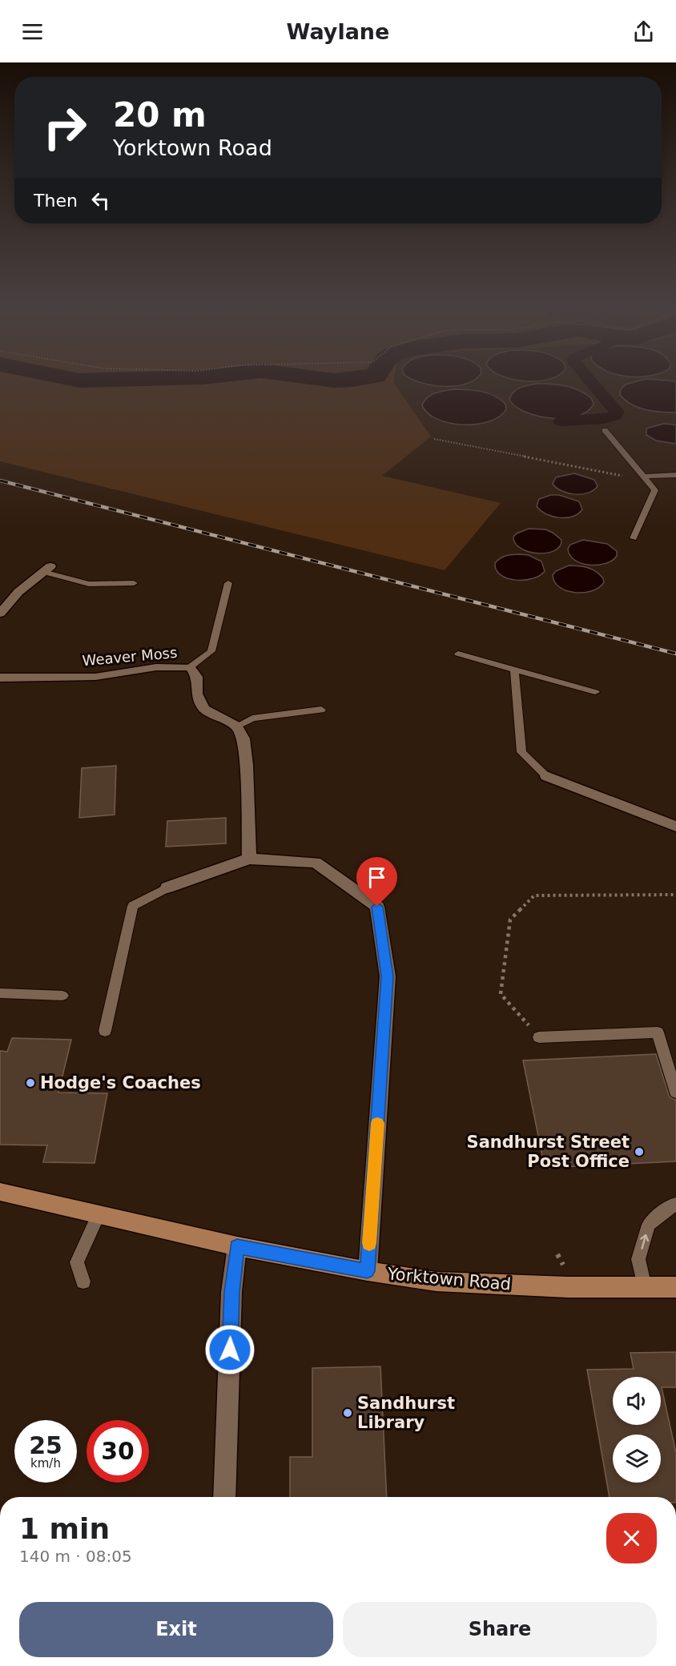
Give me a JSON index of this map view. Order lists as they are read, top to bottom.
{
  "streets": {
    "main road": ["Yorktown Road"],
    "street": ["Weaver Moss"]
  },
  "places": ["Hodge's Coaches", "Sandhurst Street Post Office", "Sandhurst Library"],
  "page": {
    "header": "Waylane",
    "turn": ["20 m", "Yorktown Road"],
    "then": "Then",
    "speed": "25 km/h",
    "limit": "30",
    "heading": ["1 min", "140 m · 08:05"],
    "buttons": ["Exit", "Share"]
  }
}
